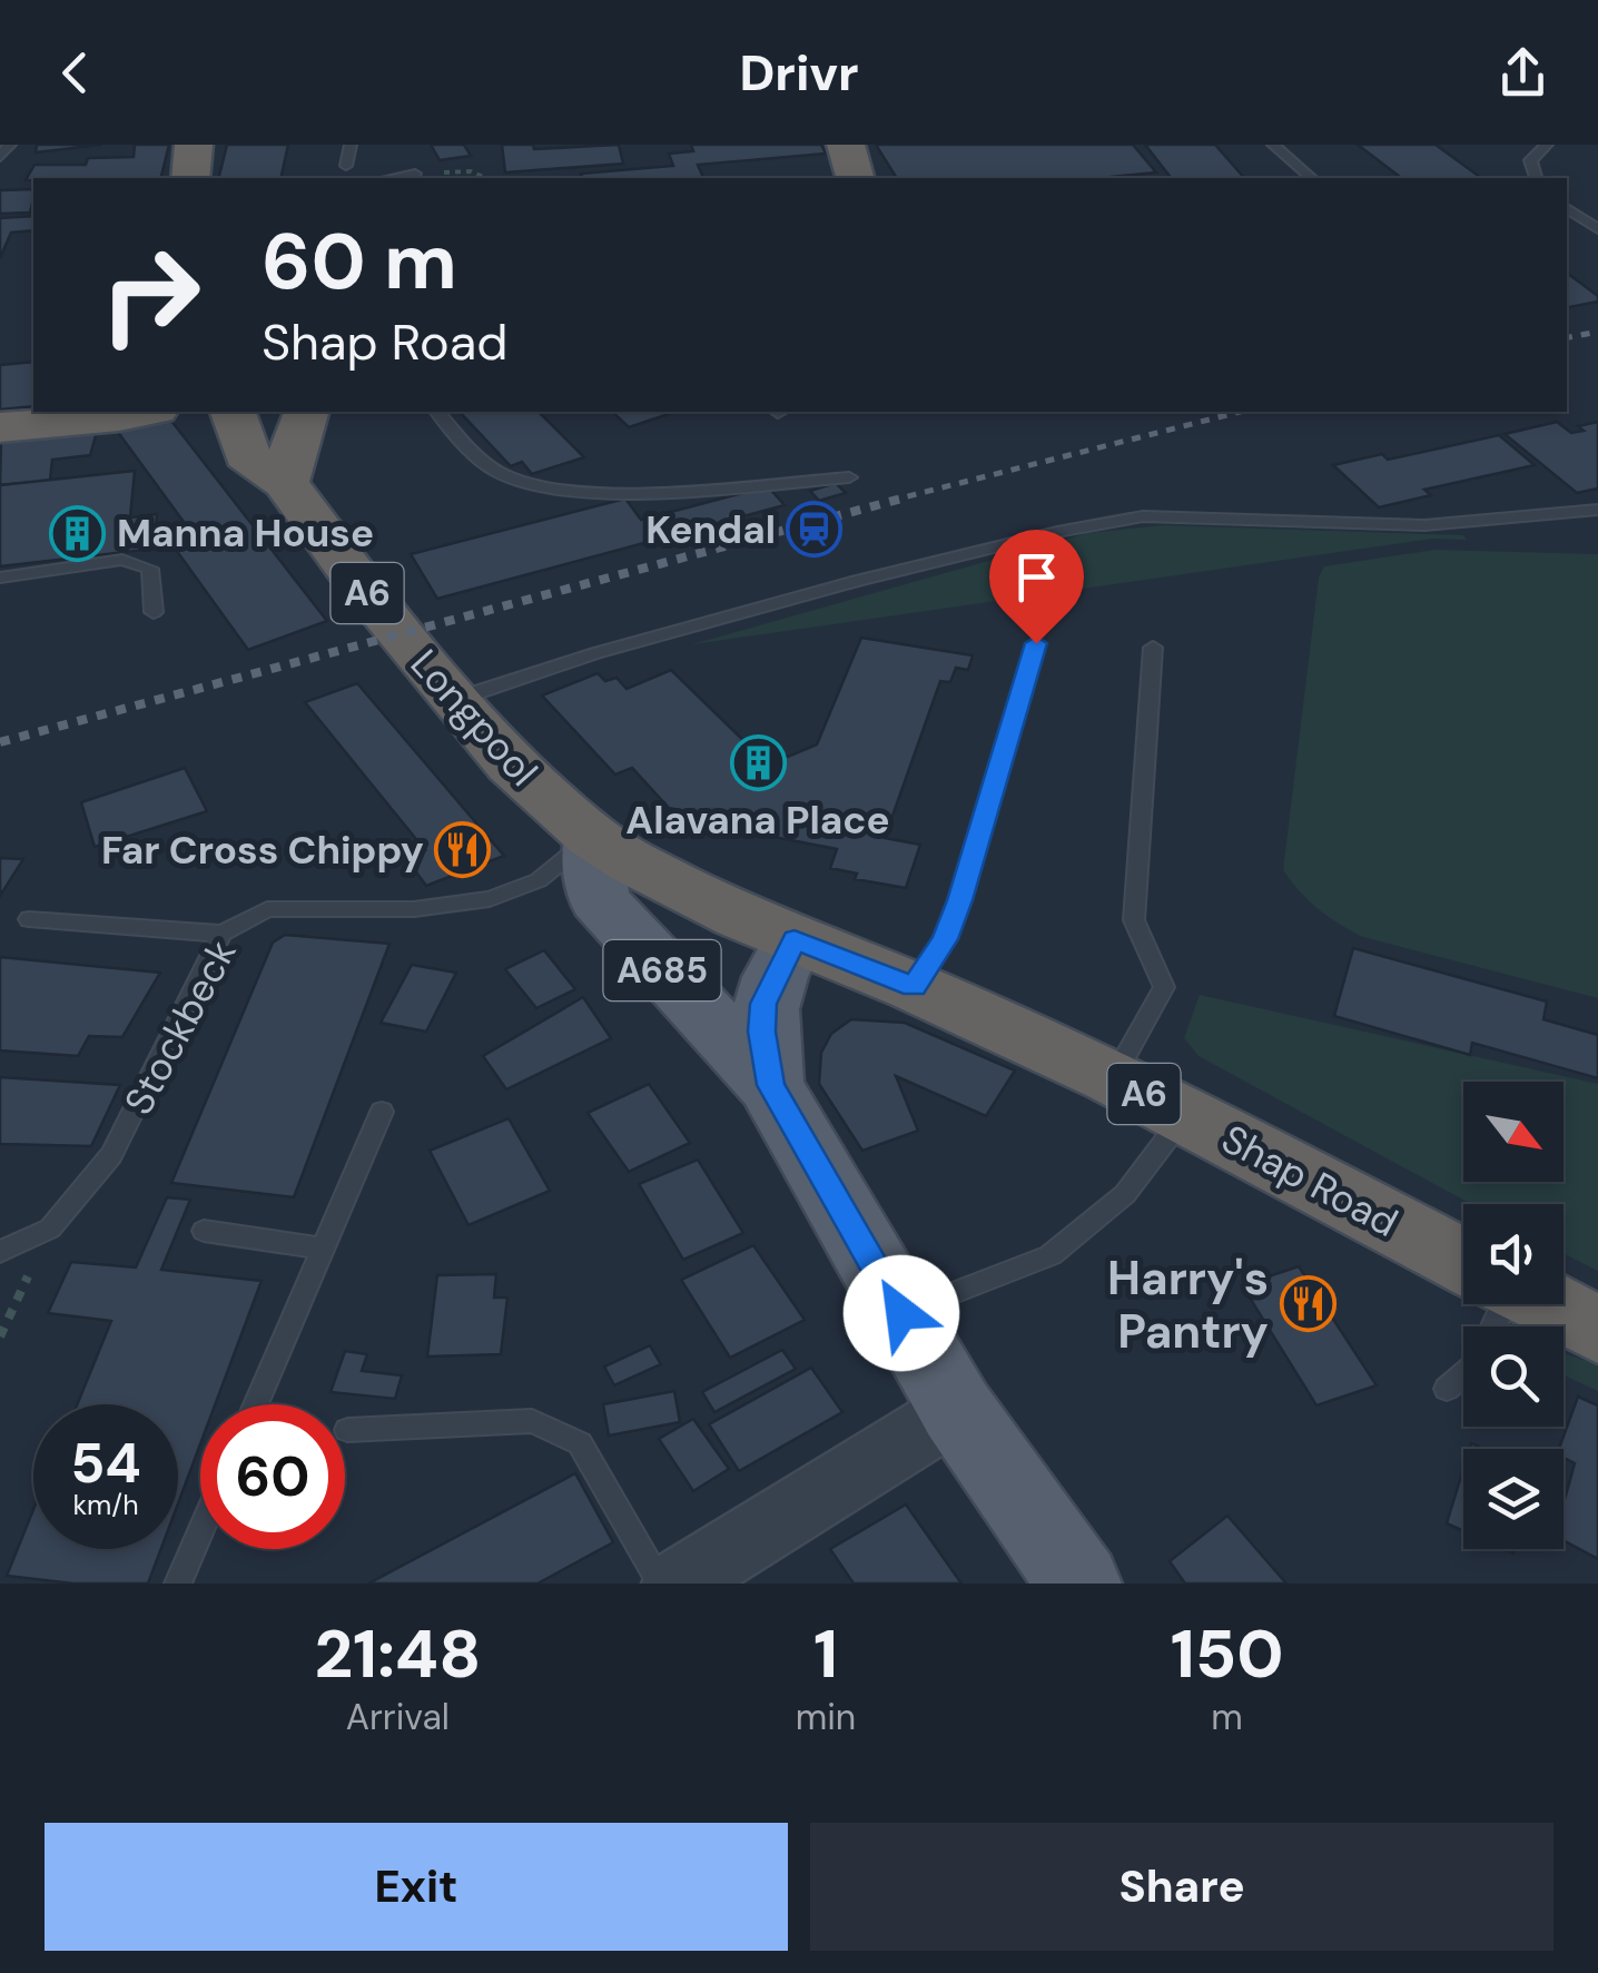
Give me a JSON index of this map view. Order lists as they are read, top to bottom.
{
  "streets": {
    "highway": ["A6", "Longpool", "Shap Road"],
    "main road": ["A685"],
    "lane": ["Stockbeck"]
  },
  "crossings": [
    ["Longpool", "A685"],
    ["Longpool", "Stockbeck"],
    ["Longpool", "Shap Road"],
    ["A685", "Stockbeck"],
    ["A685", "Shap Road"],
    ["Stockbeck", "Shap Road"]
  ],
  "places": {
    "station": ["Kendal"],
    "building": ["Manna House", "Alavana Place"],
    "restaurant": ["Far Cross Chippy", "Harry's Pantry"]
  },
  "north": "bottom right",
  "page": {
    "header": "Drivr",
    "turn": ["60 m", "Shap Road"],
    "speed": "54 km/h",
    "limit": "60",
    "eta": [
      "21:48",
      "Arrival",
      "1",
      "min",
      "150",
      "m"
    ],
    "buttons": ["Exit", "Share"]
  }
}
